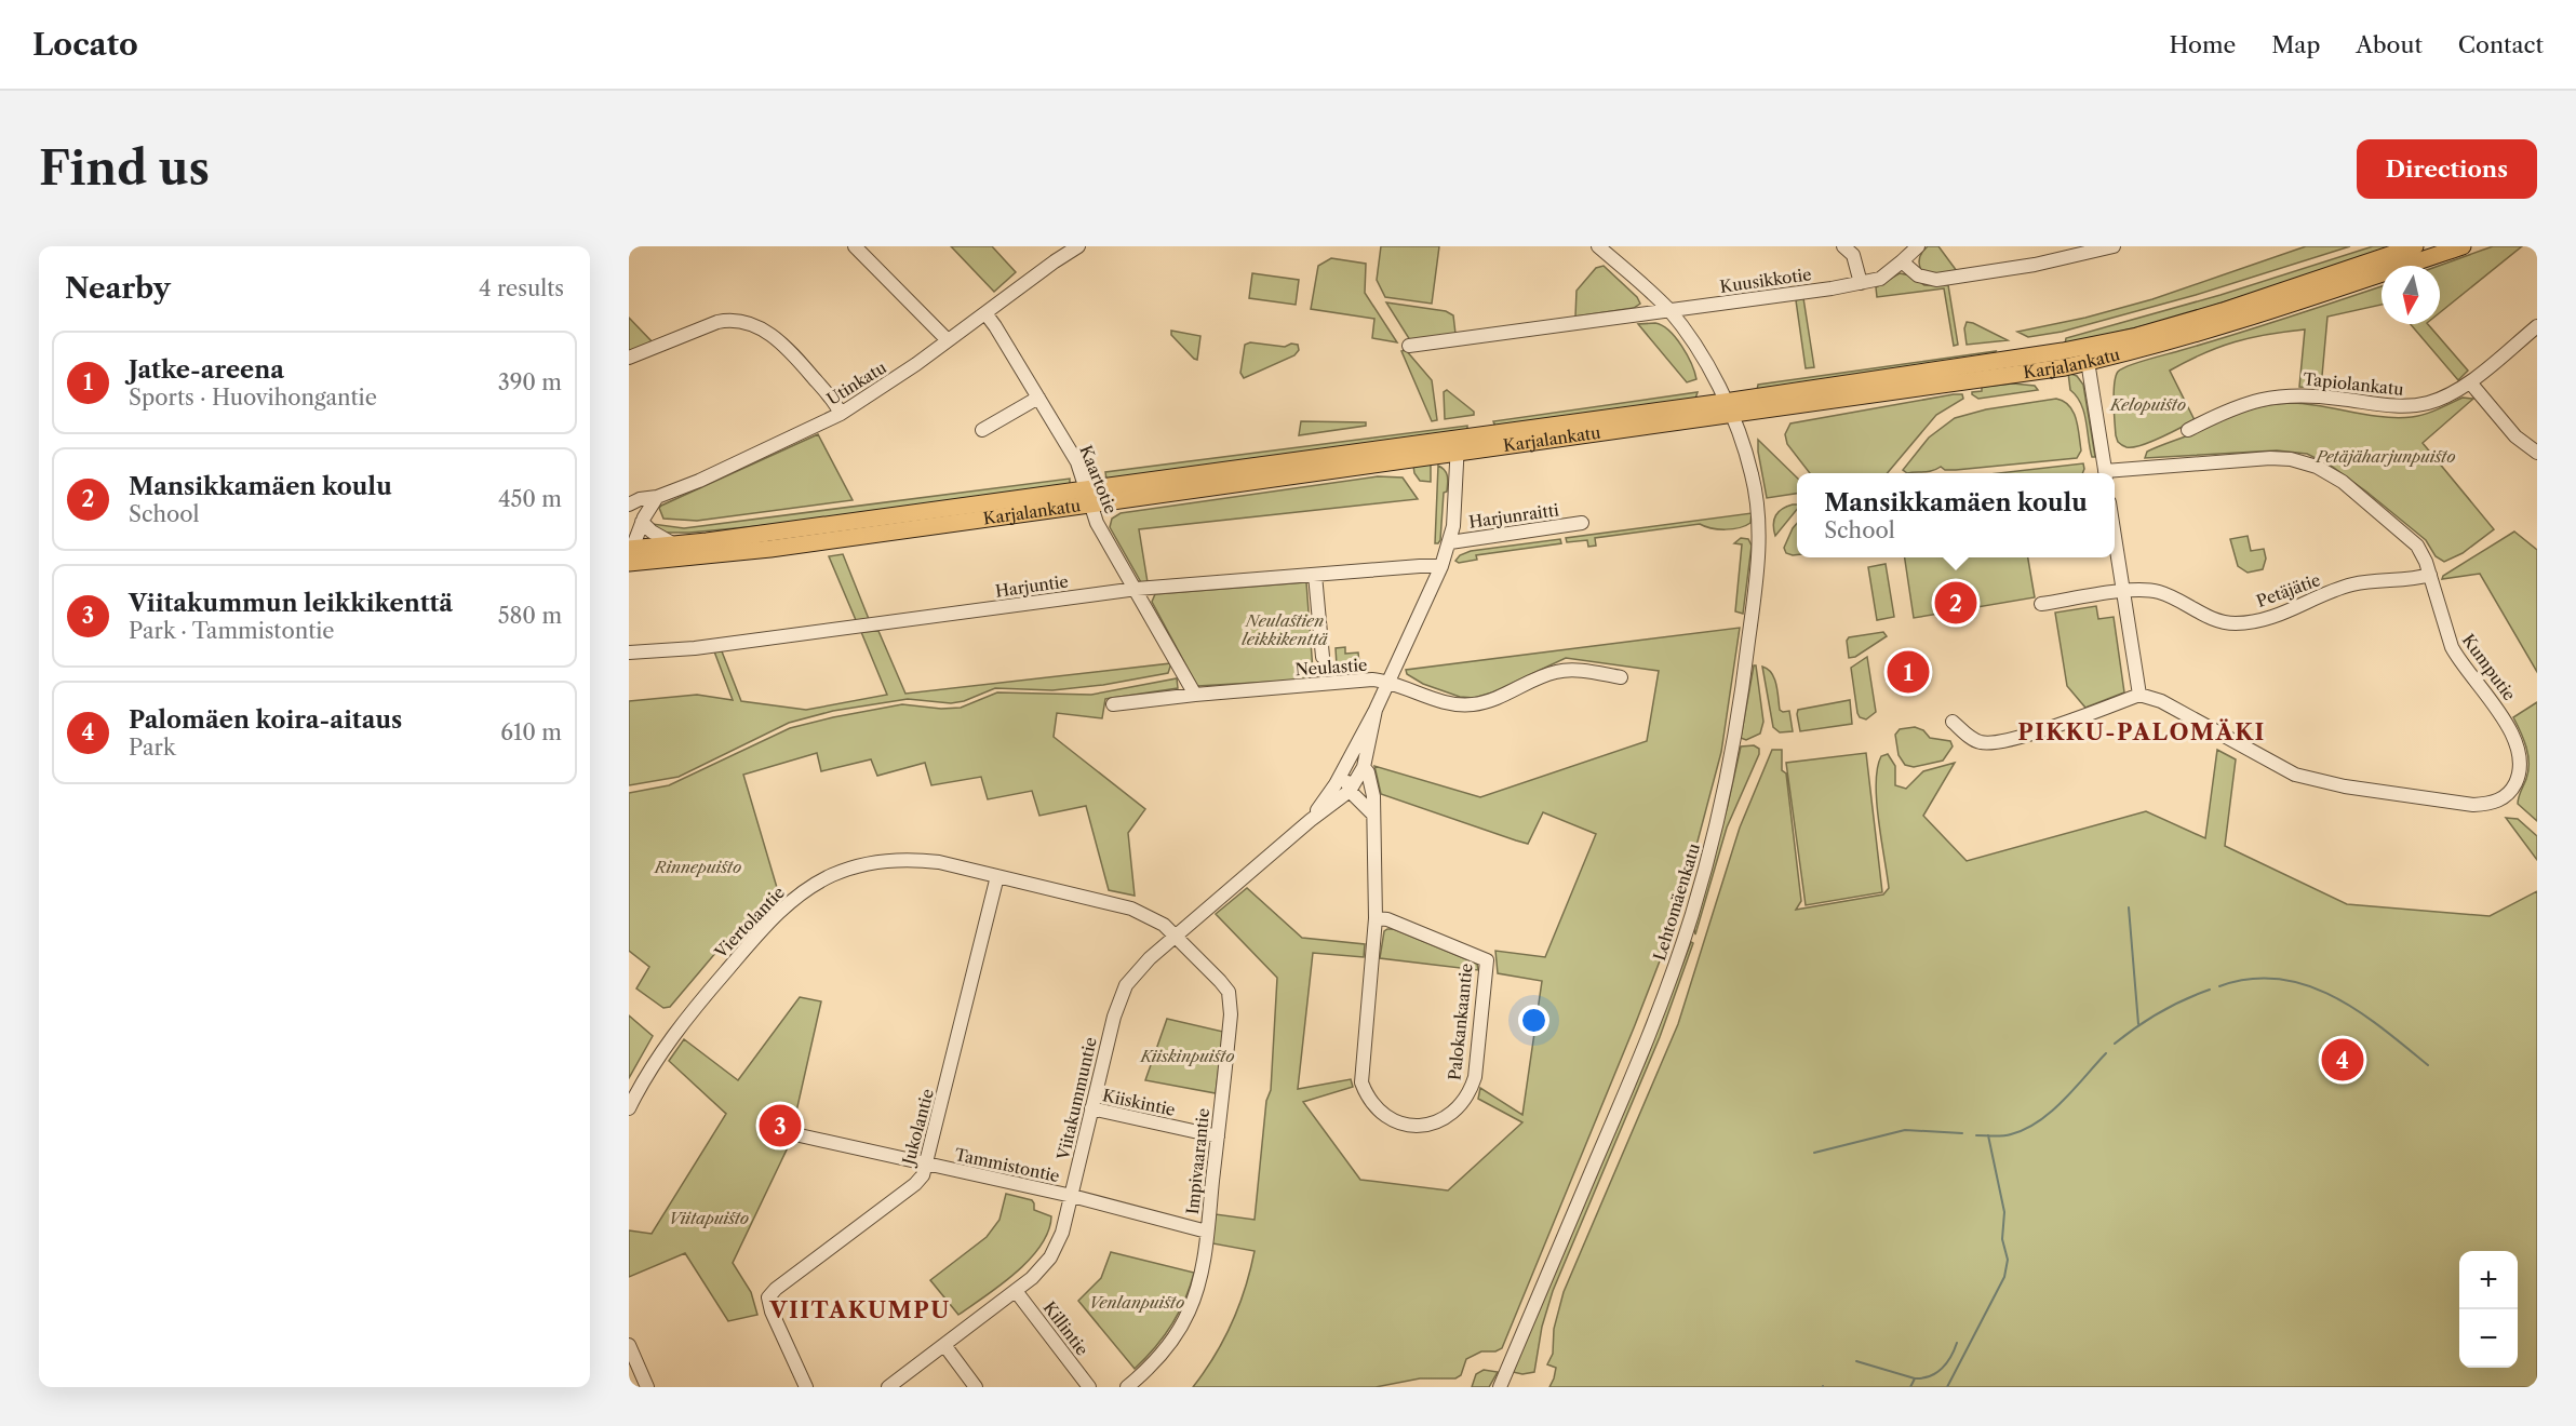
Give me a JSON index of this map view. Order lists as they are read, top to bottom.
{
  "streets": {
    "main road": ["Karjalankatu"],
    "street": [
      "Kuusikkotie",
      "Utinkatu",
      "Tapiolankatu",
      "Kaartotie",
      "Harjunraitti",
      "Harjuntie",
      "Petäjätie",
      "Neulastie",
      "Kumputie",
      "Lehtomäenkatu",
      "Viertolantie",
      "Palokankaantie",
      "Viitakummuntie",
      "Kiiskintie",
      "Jukolantie",
      "Impivaarantie",
      "Tammistontie",
      "Killintie"
    ]
  },
  "crossings": [
    ["Kuusikkotie", "Lehtomäenkatu"],
    ["Karjalankatu", "Kaartotie"],
    ["Karjalankatu", "Lehtomäenkatu"],
    ["Karjalankatu", "Palokankaantie"],
    ["Utinkatu", "Kaartotie"],
    ["Kaartotie", "Harjuntie"],
    ["Kaartotie", "Neulastie"],
    ["Harjunraitti", "Palokankaantie"],
    ["Harjuntie", "Palokankaantie"],
    ["Petäjätie", "Kumputie"],
    ["Neulastie", "Palokankaantie"],
    ["Viertolantie", "Viitakummuntie"],
    ["Viertolantie", "Jukolantie"],
    ["Viertolantie", "Impivaarantie"],
    ["Palokankaantie", "Viitakummuntie"],
    ["Viitakummuntie", "Kiiskintie"],
    ["Viitakummuntie", "Impivaarantie"],
    ["Viitakummuntie", "Tammistontie"],
    ["Viitakummuntie", "Killintie"],
    ["Kiiskintie", "Impivaarantie"],
    ["Jukolantie", "Tammistontie"],
    ["Impivaarantie", "Tammistontie"]
  ],
  "districts": ["PIKKU-PALOMÄKI", "VIITAKUMPU"],
  "parks": [
    "Kelopuisto",
    "Petäjäharjunpuisto",
    "Neulastien leikkikenttä",
    "Rinnepuisto",
    "Kiiskinpuisto",
    "Viitapuisto",
    "Venlanpuisto"
  ],
  "north": "bottom",
  "page": {
    "header": "Locato",
    "nav": [
      "Home",
      "Map",
      "About",
      "Contact"
    ],
    "buttons": "Directions",
    "title": "Find us",
    "heading": ["Nearby", "4 results"],
    "list": [
      {
        "mark": "1",
        "name": "Jatke-areena",
        "note": "Sports · Huovihongantie",
        "value": "390 m"
      },
      {
        "mark": "2",
        "name": "Mansikkamäen koulu",
        "note": "School",
        "value": "450 m"
      },
      {
        "mark": "3",
        "name": "Viitakummun leikkikenttä",
        "note": "Park · Tammistontie",
        "value": "580 m"
      },
      {
        "mark": "4",
        "name": "Palomäen koira-aitaus",
        "note": "Park",
        "value": "610 m"
      }
    ],
    "popup": ["Mansikkamäen koulu", "School"],
    "pins": [
      "2",
      "1",
      "4",
      "3"
    ],
    "map_buttons": ["+", "−"]
  }
}
